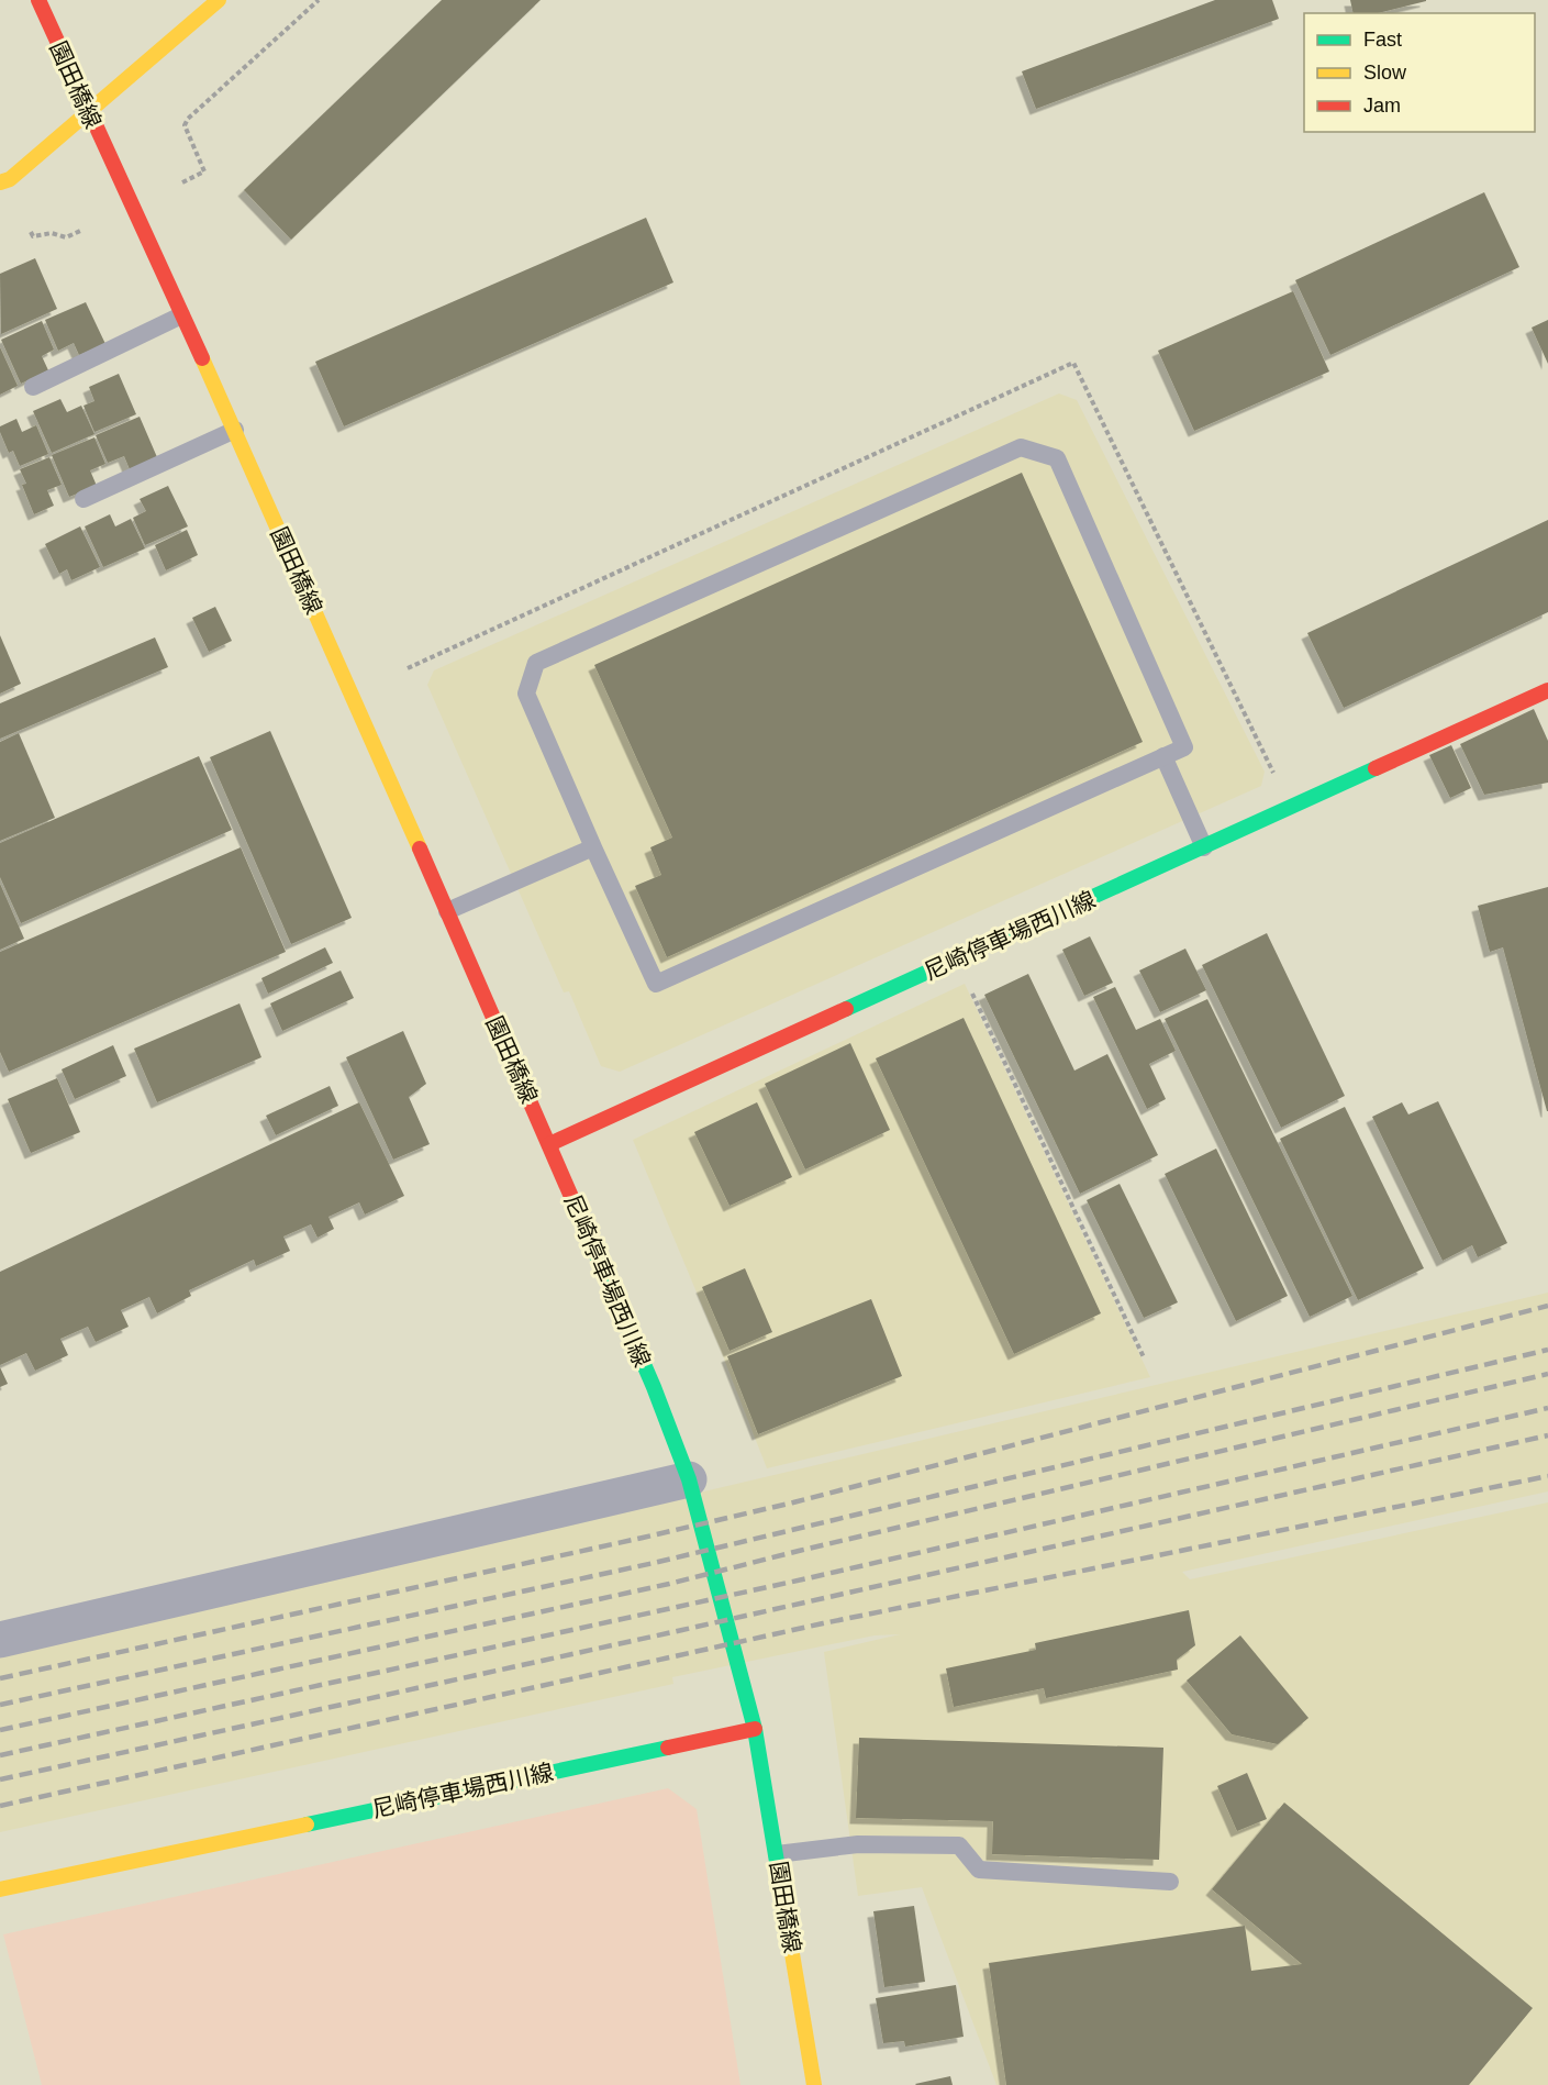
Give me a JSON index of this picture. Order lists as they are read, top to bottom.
{
  "streets": {
    "main road": ["園田橋線", "尼崎停車場西川線"]
  },
  "crossings": [
    ["園田橋線", "尼崎停車場西川線"]
  ],
  "legend": ["Fast", "Slow", "Jam"]
}
